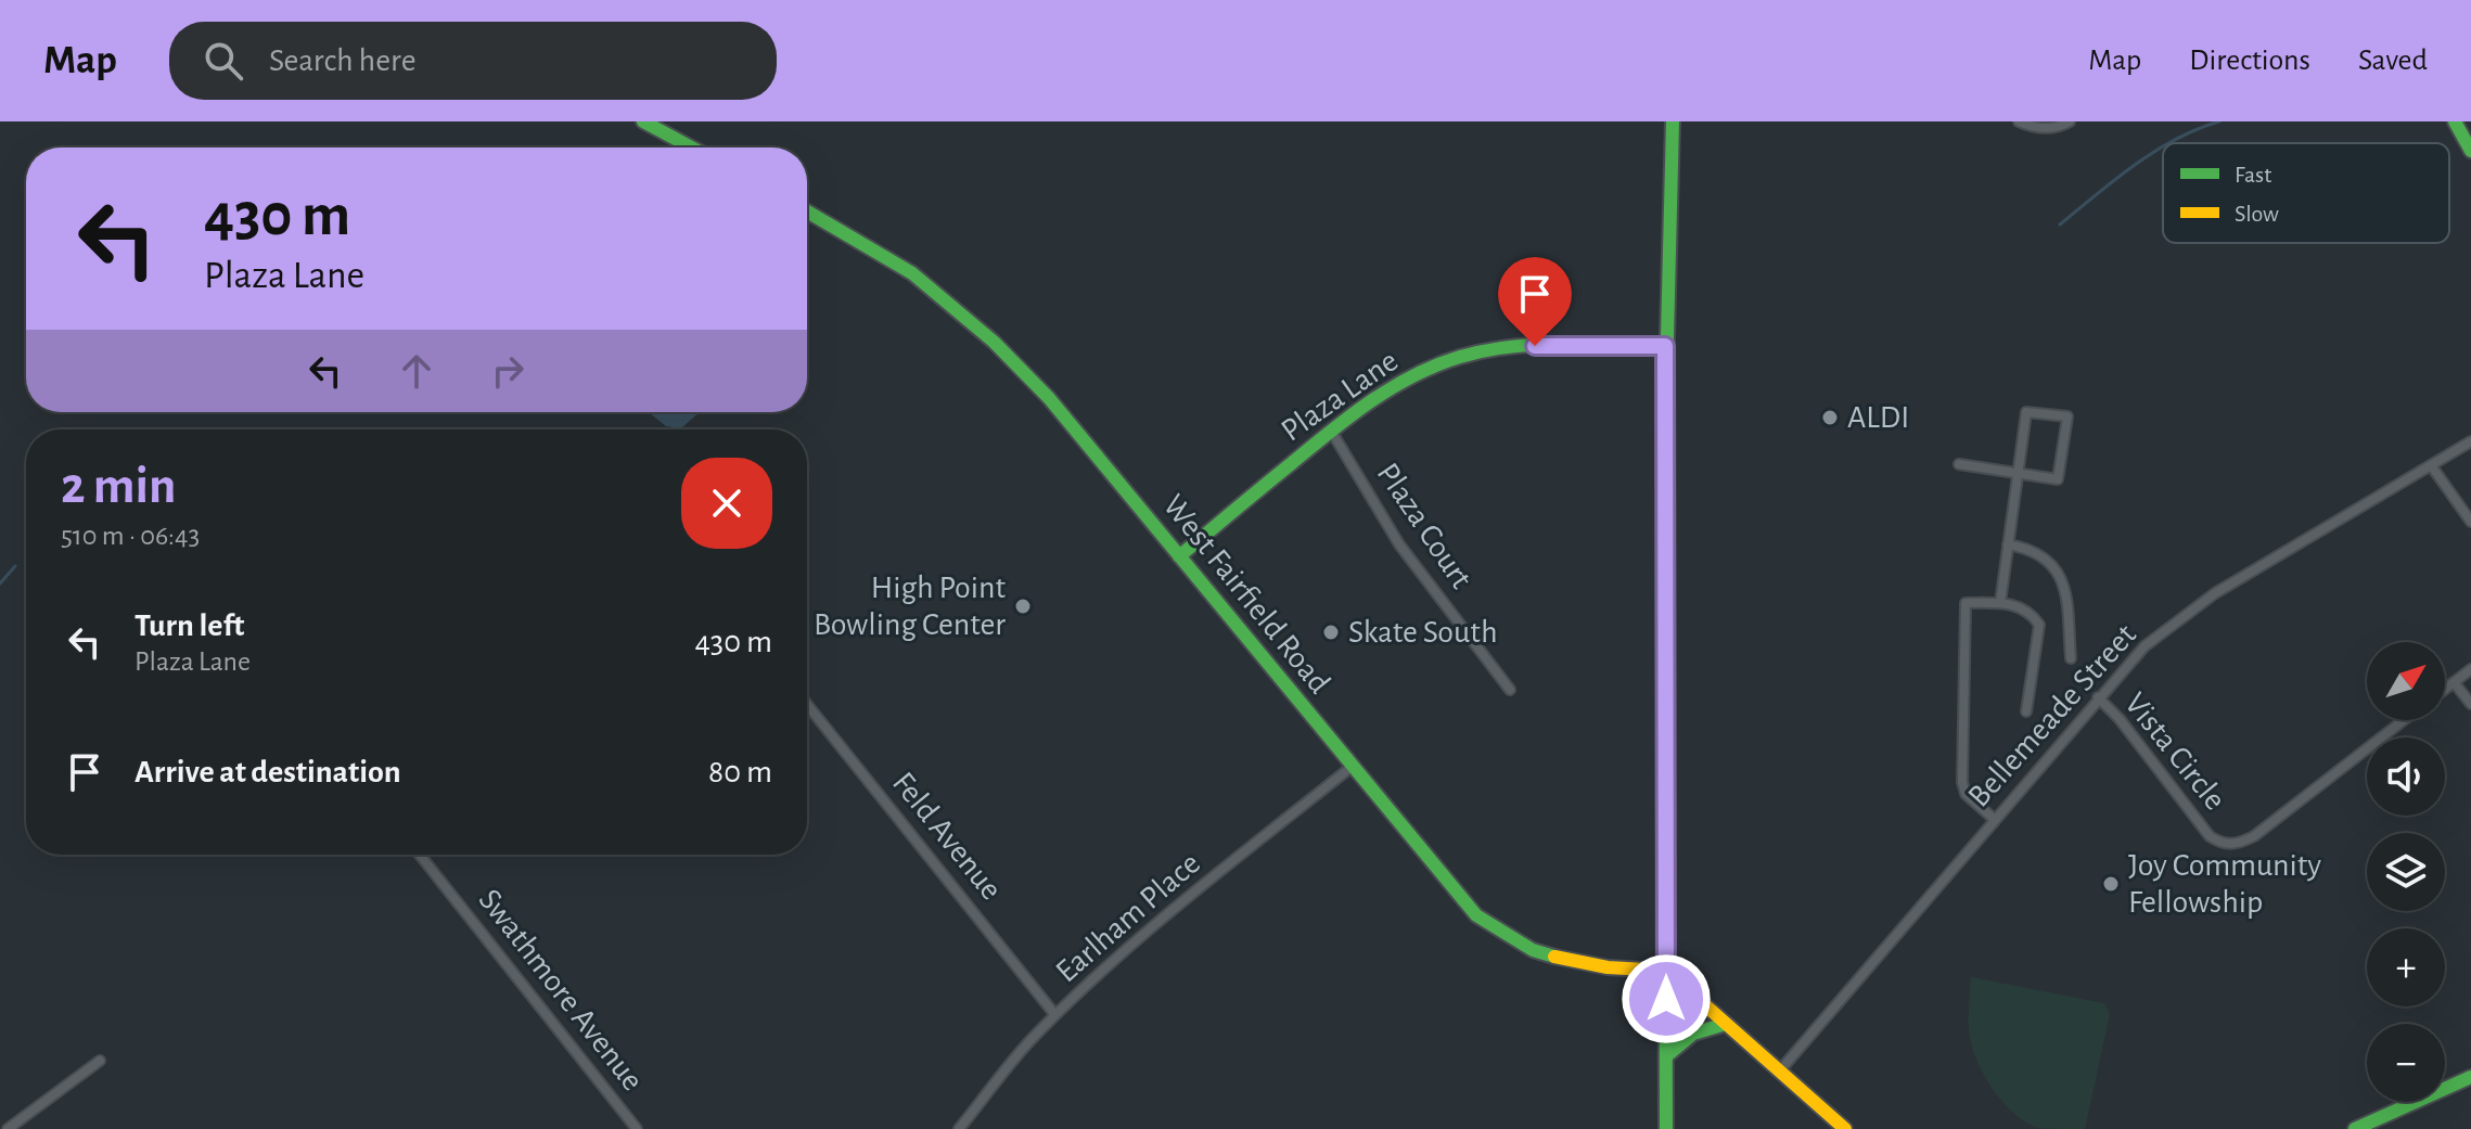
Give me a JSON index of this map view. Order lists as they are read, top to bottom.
{
  "streets": {
    "main road": ["Plaza Lane", "West Fairfield Road"],
    "street": [
      "Plaza Court",
      "Bellemeade Street",
      "Vista Circle",
      "Feld Avenue",
      "Earlham Place",
      "Swathmore Avenue"
    ]
  },
  "crossings": [
    ["Plaza Lane", "Plaza Court"],
    ["Plaza Lane", "West Fairfield Road"],
    ["West Fairfield Road", "Earlham Place"],
    ["Bellemeade Street", "Vista Circle"],
    ["Feld Avenue", "Earlham Place"]
  ],
  "places": [
    "ALDI",
    "High Point Bowling Center",
    "Skate South",
    "Joy Community Fellowship"
  ],
  "legend": ["Fast", "Slow"],
  "north": "top right",
  "page": {
    "header": "Map",
    "search": "Search here",
    "nav": ["Map", "Directions", "Saved"],
    "turn": ["430 m", "Plaza Lane"],
    "heading": ["2 min", "510 m · 06:43"],
    "list": [
      {
        "name": "Turn left",
        "note": "Plaza Lane",
        "value": "430 m"
      },
      {
        "name": "Arrive at destination",
        "value": "80 m"
      }
    ],
    "map_buttons": ["+", "−"]
  }
}
